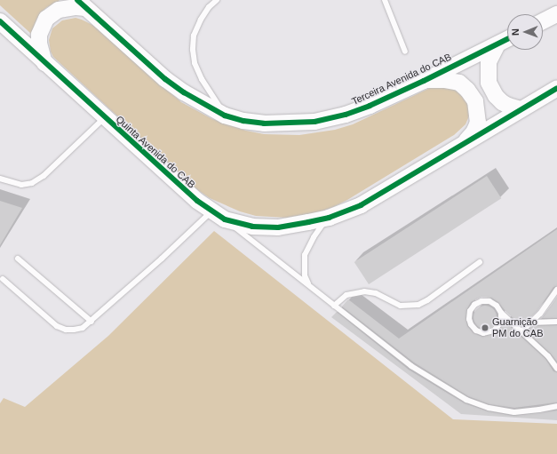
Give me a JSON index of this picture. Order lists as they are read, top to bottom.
{
  "streets": {
    "main road": ["Terceira Avenida do CAB", "Quinta Avenida do CAB"]
  },
  "places": ["Guarnição PM do CAB"],
  "north": "left"
}
